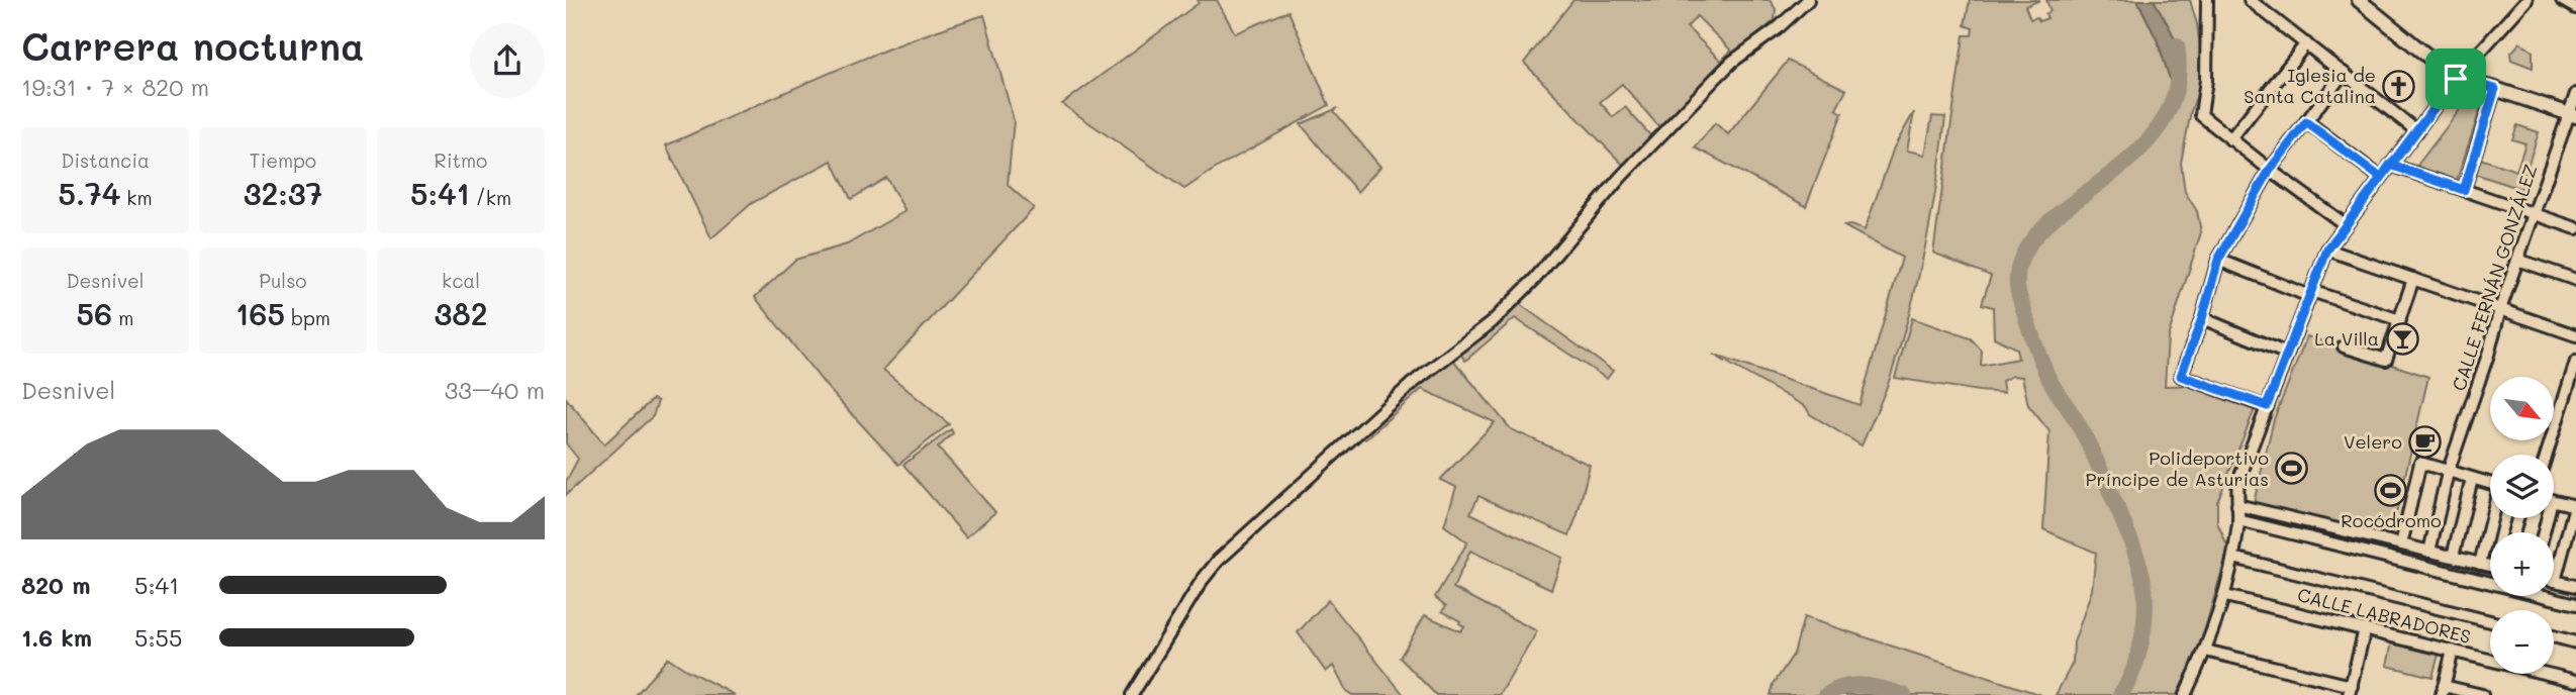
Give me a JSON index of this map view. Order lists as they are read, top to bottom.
{
  "streets": {
    "street": ["CALLE FERNÁN GONZÁLEZ", "CALLE LABRADORES"]
  },
  "places": {
    "church": ["Iglesia de Santa Catalina"],
    "bar": ["La Villa"],
    "cafe": ["Velero"],
    "sports": ["Polideportivo Príncipe de Asturias", "Rocódromo"]
  },
  "north": "bottom right",
  "page": {
    "heading": ["Carrera nocturna", "19:31 · 7 × 820 m"],
    "stats": [
      ["Distancia", "5.74 km"],
      ["Tiempo", "32:37"],
      ["Ritmo", "5:41 /km"],
      ["Desnivel", "56 m"],
      ["Pulso", "165 bpm"],
      ["kcal", "382"]
    ],
    "chart": ["Desnivel", "33–40 m"],
    "map_buttons": ["+", "−"],
    "list": [
      {
        "name": "820 m",
        "note": "5:41"
      },
      {
        "name": "1.6 km",
        "note": "5:55"
      }
    ]
  }
}
